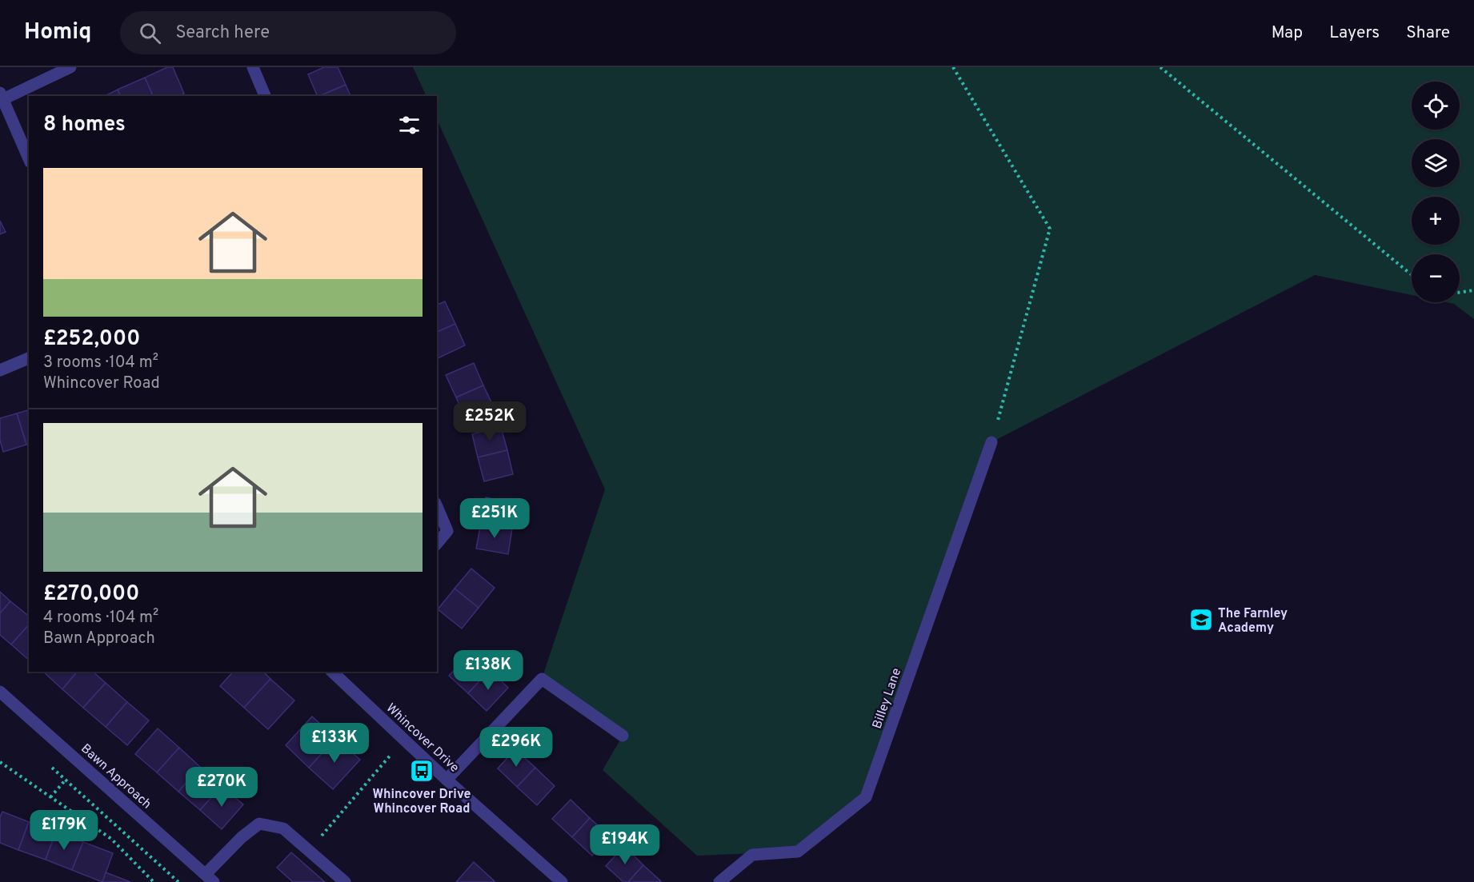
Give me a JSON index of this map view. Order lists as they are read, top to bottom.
{
  "streets": {
    "street": ["Billey Lane", "Whincover Drive", "Bawn Approach"]
  },
  "places": {
    "school or university": ["The Farnley Academy"],
    "bus stop": ["Whincover Drive Whincover Road"]
  },
  "page": {
    "header": "Homiq",
    "search": "Search here",
    "nav": ["Map", "Layers", "Share"],
    "map_buttons": ["+", "−"],
    "heading": "8 homes",
    "list": [
      {
        "name": "£252,000",
        "note": "3 rooms · 104 m² · Whincover Road"
      },
      {
        "name": "£270,000",
        "note": "4 rooms · 104 m² · Bawn Approach"
      }
    ],
    "price": [
      "£252K",
      "£251K",
      "£138K",
      "£133K",
      "£296K",
      "£270K",
      "£179K",
      "£194K"
    ]
  }
}
